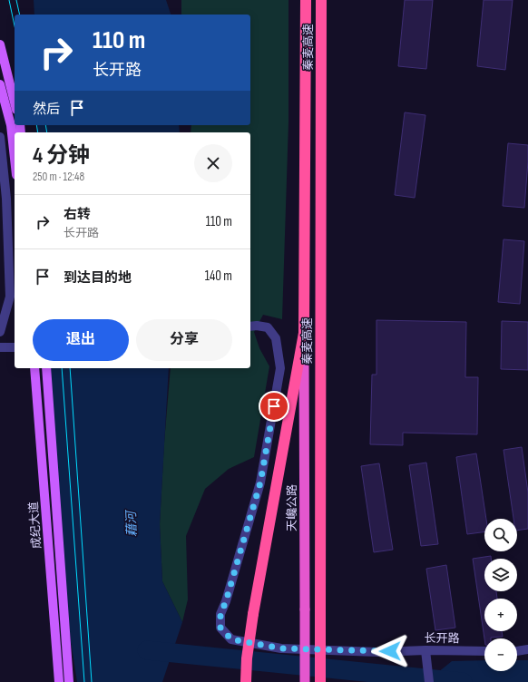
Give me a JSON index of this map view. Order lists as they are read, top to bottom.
{
  "streets": {
    "highway": ["秦麦高速", "天巉公路"],
    "main road": ["成纪大道"],
    "street": ["长开路"]
  },
  "crossings": [
    ["秦麦高速", "天巉公路"]
  ],
  "water": ["藉河"],
  "page": {
    "turn": ["110 m", "长开路"],
    "then": "然后",
    "heading": ["4 分钟", "250 m · 12:48"],
    "list": [
      {
        "name": "右转",
        "note": "长开路",
        "value": "110 m"
      },
      {
        "name": "到达目的地",
        "value": "140 m"
      }
    ],
    "buttons": ["退出", "分享"],
    "map_buttons": ["+", "−"]
  }
}
